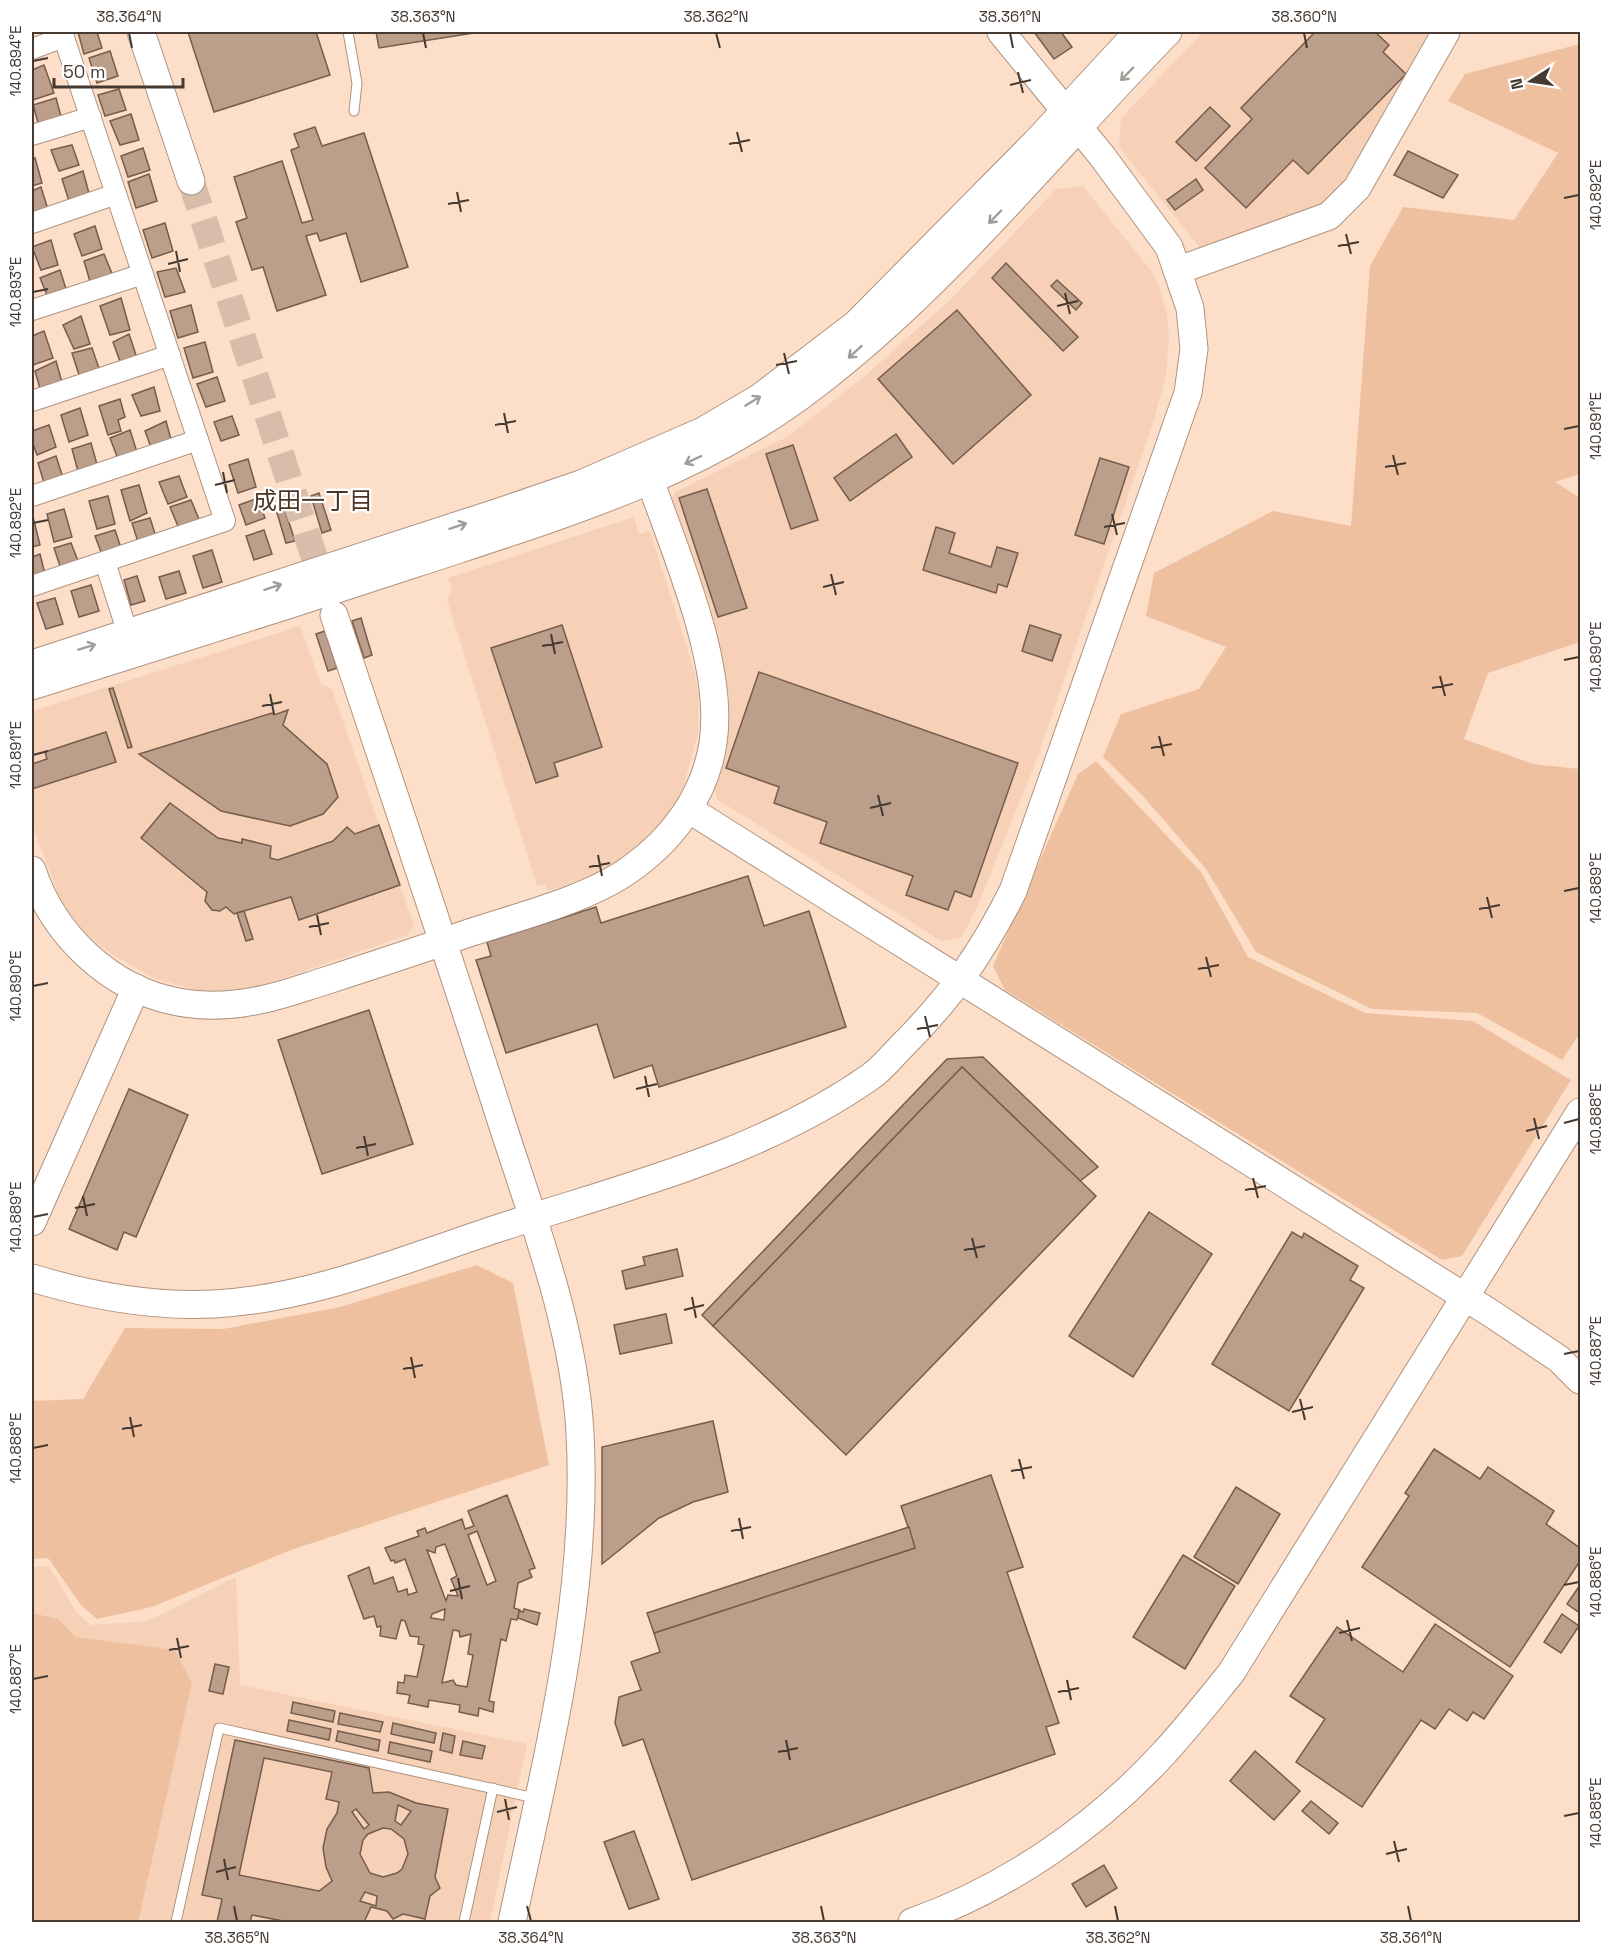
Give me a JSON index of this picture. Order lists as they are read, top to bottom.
{
  "districts": ["成田一丁目"],
  "scale_bar": "50 m",
  "north": "left",
  "coordinates": [
    "38.364°N",
    "38.363°N",
    "38.362°N",
    "38.361°N",
    "38.360°N",
    "140.894°E",
    "140.892°E",
    "140.893°E",
    "140.891°E",
    "140.890°E",
    "140.889°E",
    "140.888°E",
    "140.887°E",
    "140.886°E",
    "140.885°E",
    "38.365°N"
  ]
}
